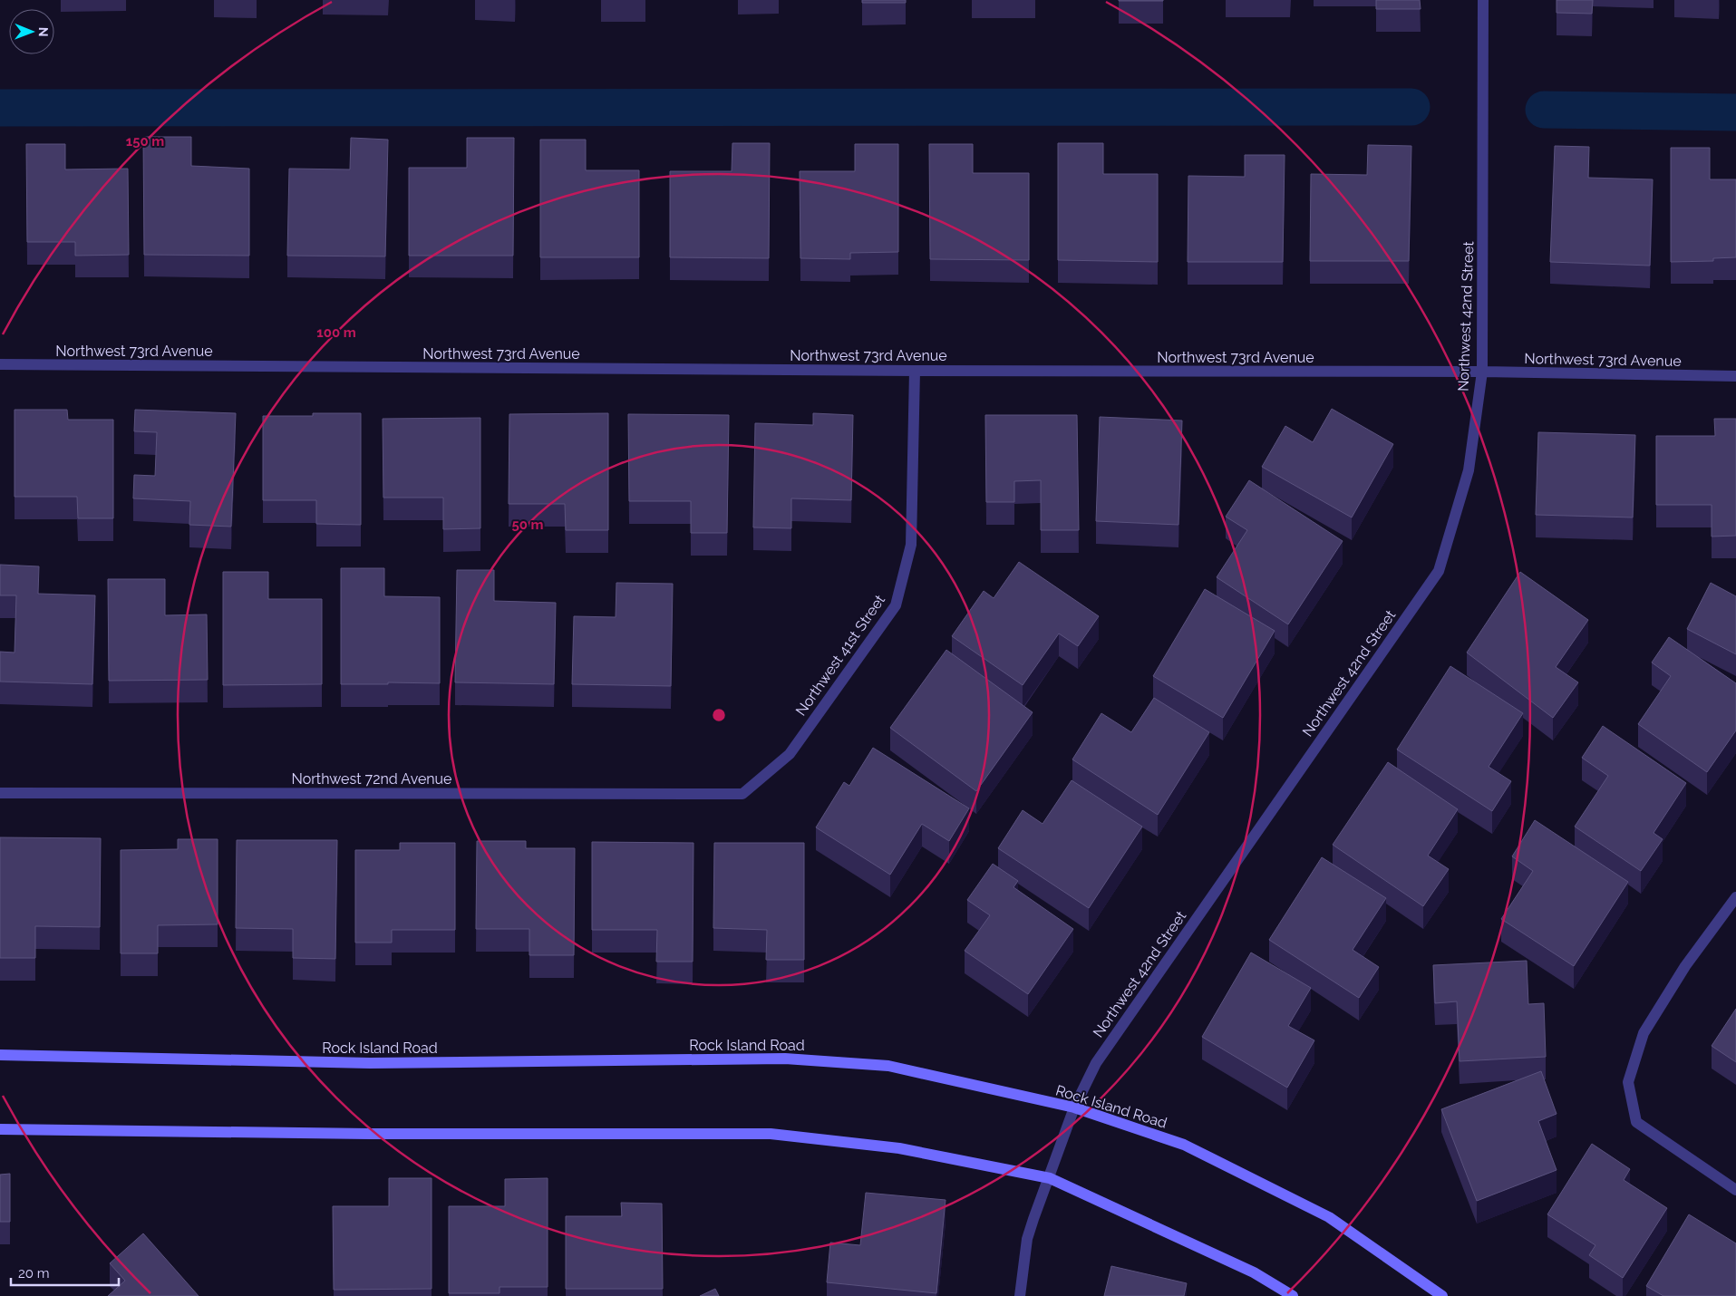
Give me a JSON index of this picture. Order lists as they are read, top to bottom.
{
  "streets": {
    "main road": ["Rock Island Road"],
    "street": [
      "Northwest 42nd Street",
      "Northwest 73rd Avenue",
      "Northwest 41st Street",
      "Northwest 72nd Avenue"
    ]
  },
  "crossings": [
    ["Northwest 42nd Street", "Northwest 73rd Avenue"],
    ["Northwest 42nd Street", "Rock Island Road"],
    ["Northwest 73rd Avenue", "Northwest 41st Street"],
    ["Northwest 41st Street", "Northwest 72nd Avenue"]
  ],
  "scale_bar": "20 m",
  "north": "right",
  "rings": ["150 m", "100 m", "50 m"]
}
